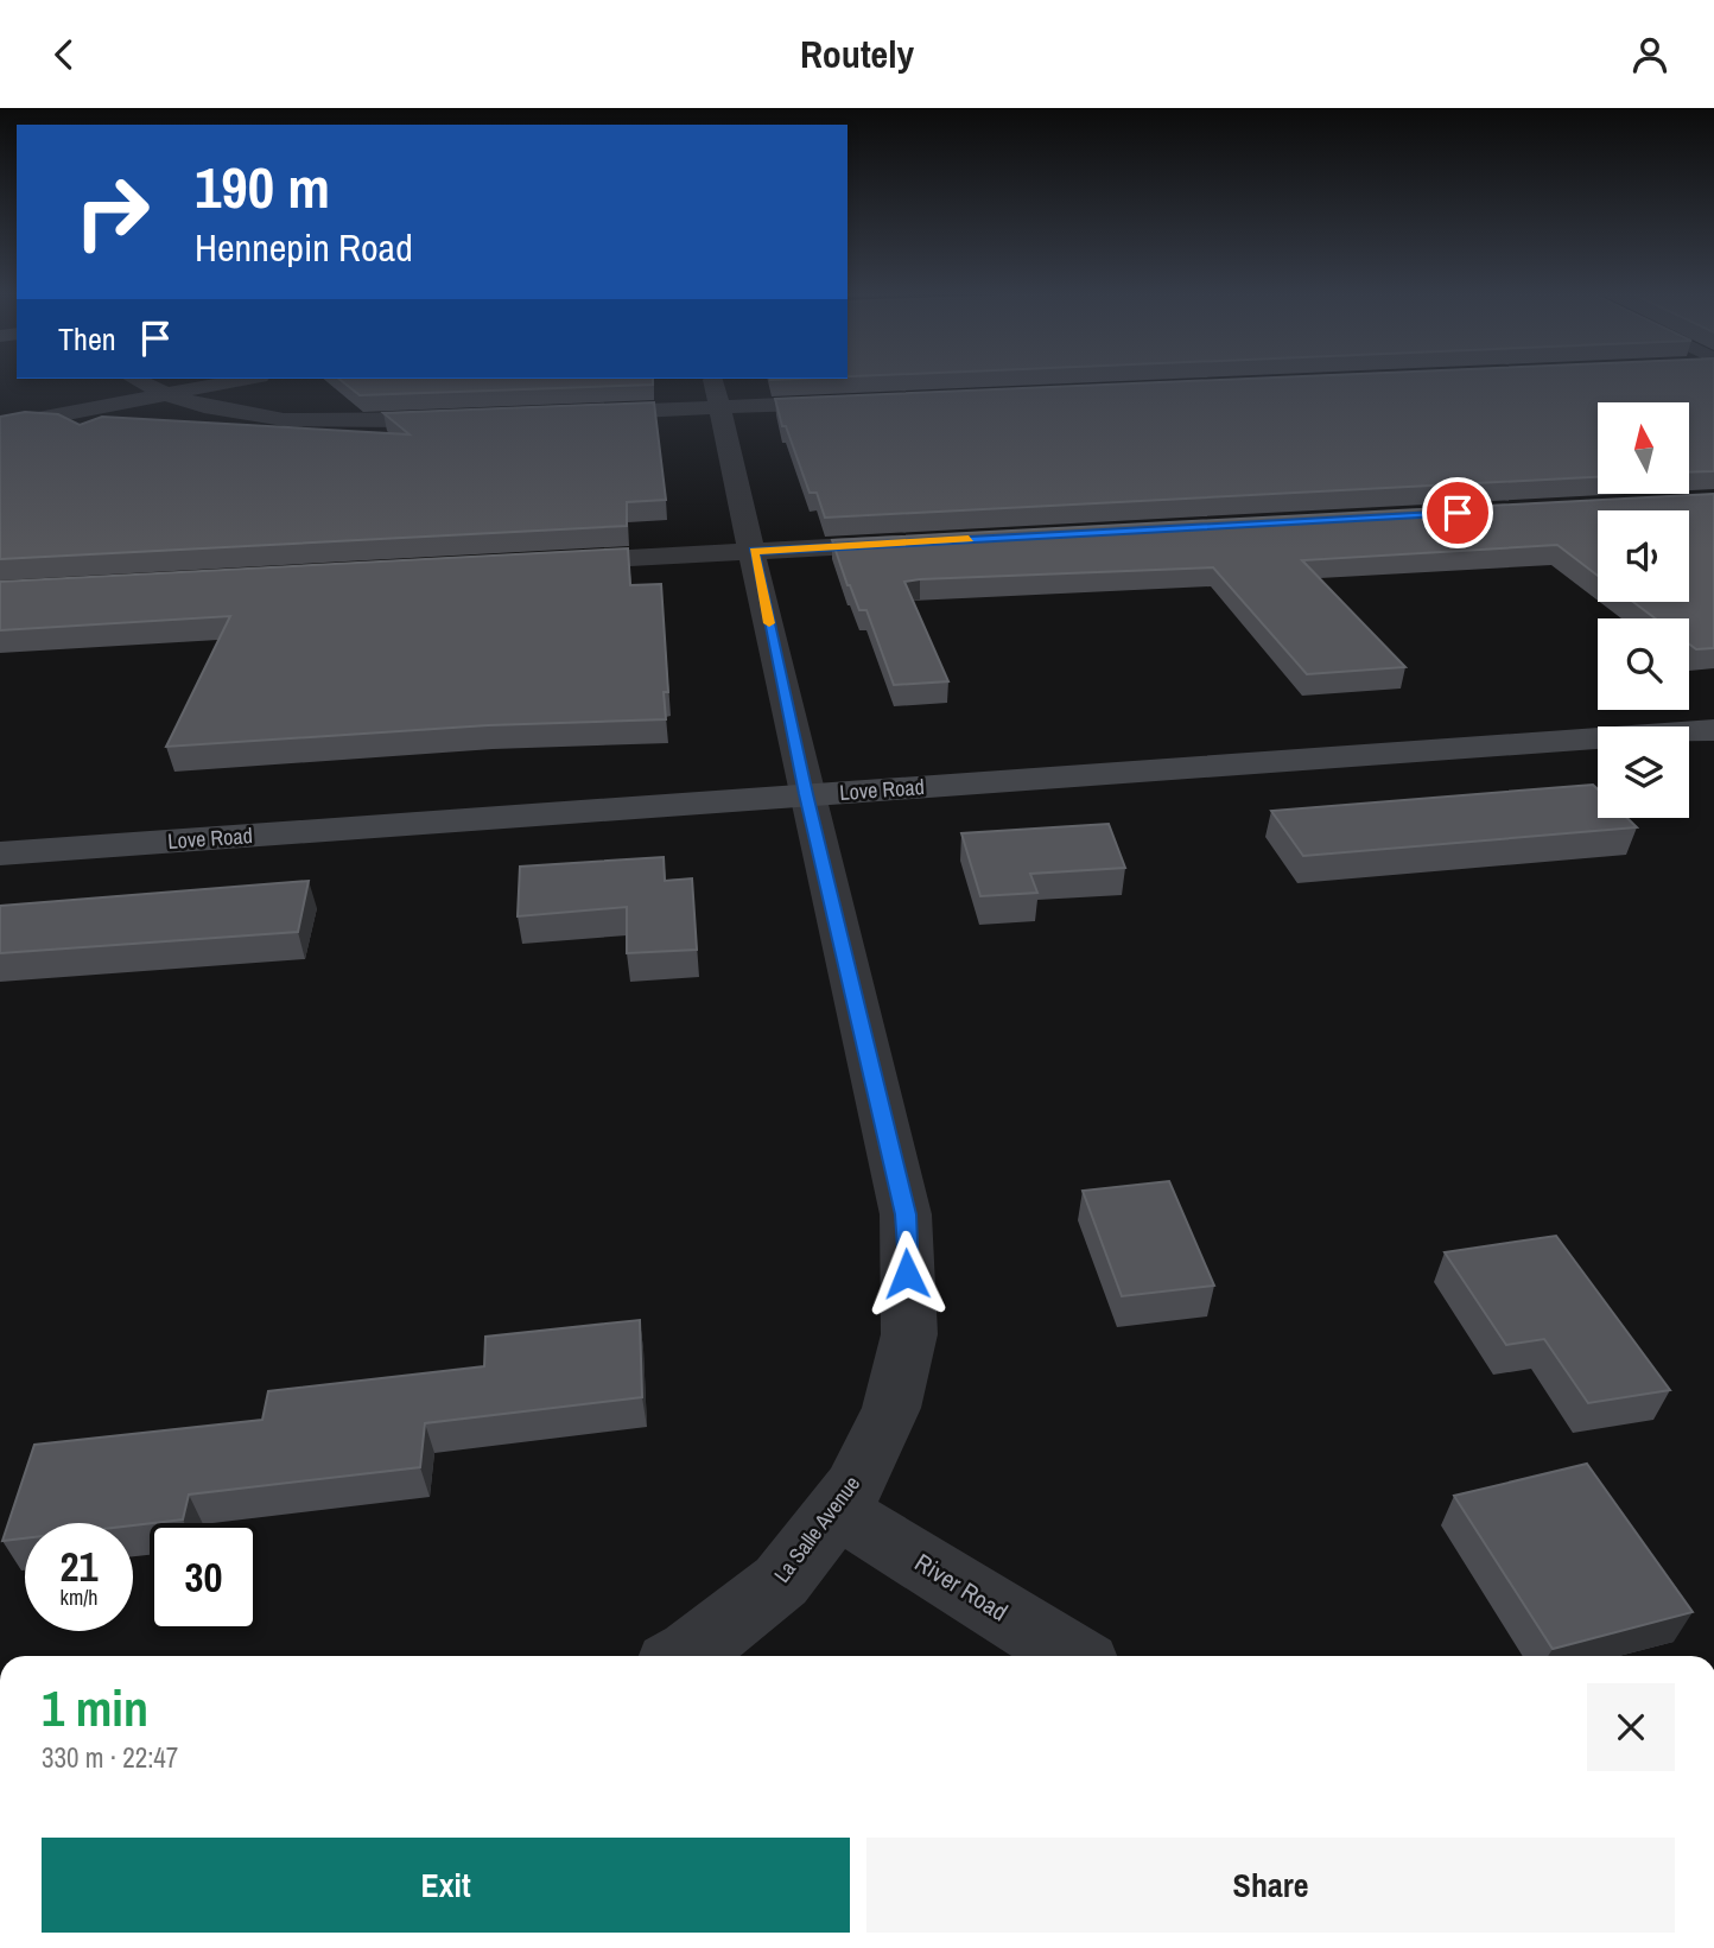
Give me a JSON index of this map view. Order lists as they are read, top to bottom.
{
  "streets": {
    "street": ["Love Road", "La Salle Avenue", "River Road"]
  },
  "crossings": [
    ["Love Road", "La Salle Avenue"],
    ["La Salle Avenue", "River Road"]
  ],
  "north": "top",
  "page": {
    "header": "Routely",
    "turn": ["190 m", "Hennepin Road"],
    "then": "Then",
    "speed": "21 km/h",
    "limit": "30",
    "heading": ["1 min", "330 m · 22:47"],
    "buttons": ["Exit", "Share"]
  }
}
